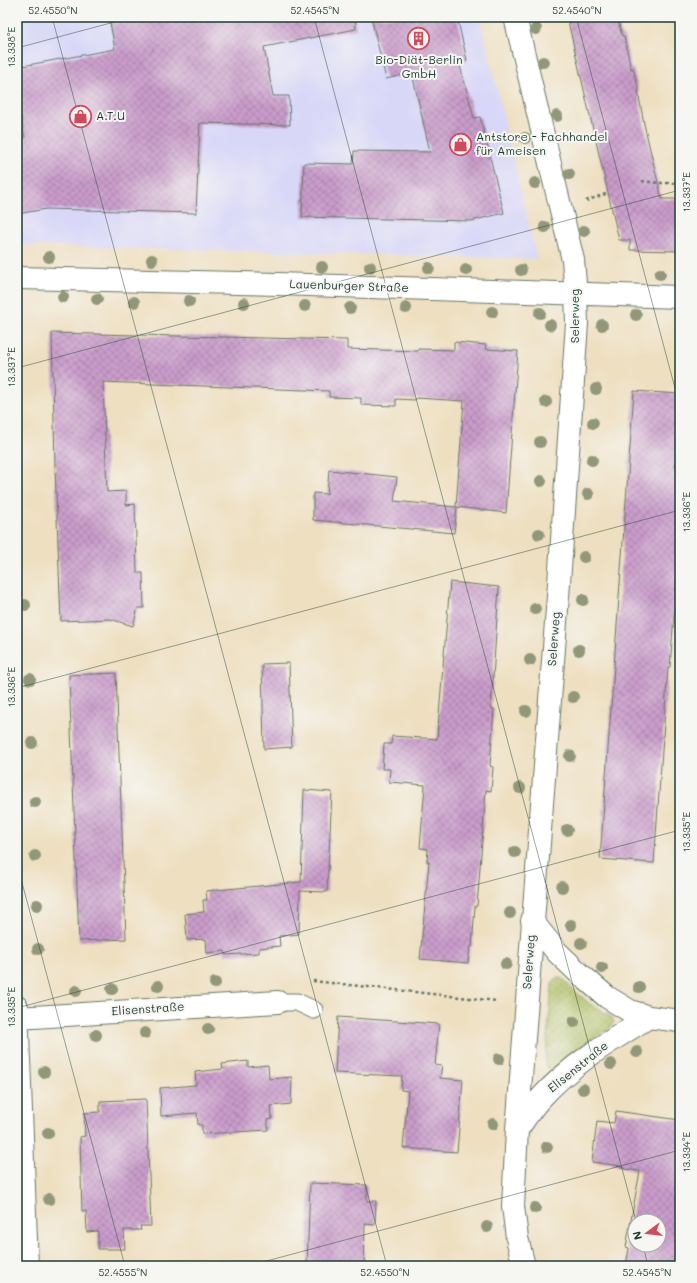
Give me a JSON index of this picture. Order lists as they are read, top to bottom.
{
  "streets": {
    "street": ["Lauenburger Straße", "Selerweg", "Elisenstraße"]
  },
  "crossings": [
    ["Lauenburger Straße", "Selerweg"],
    ["Selerweg", "Elisenstraße"]
  ],
  "places": {
    "building": ["Bio-Diät-Berlin GmbH"],
    "shop": ["A.T.U", "Antstore - Fachhandel für Ameisen"]
  },
  "north": "left",
  "coordinates": [
    "52.4550°N",
    "52.4545°N",
    "52.4540°N",
    "13.338°E",
    "13.337°E",
    "13.336°E",
    "13.335°E",
    "13.334°E",
    "52.4555°N"
  ]
}
